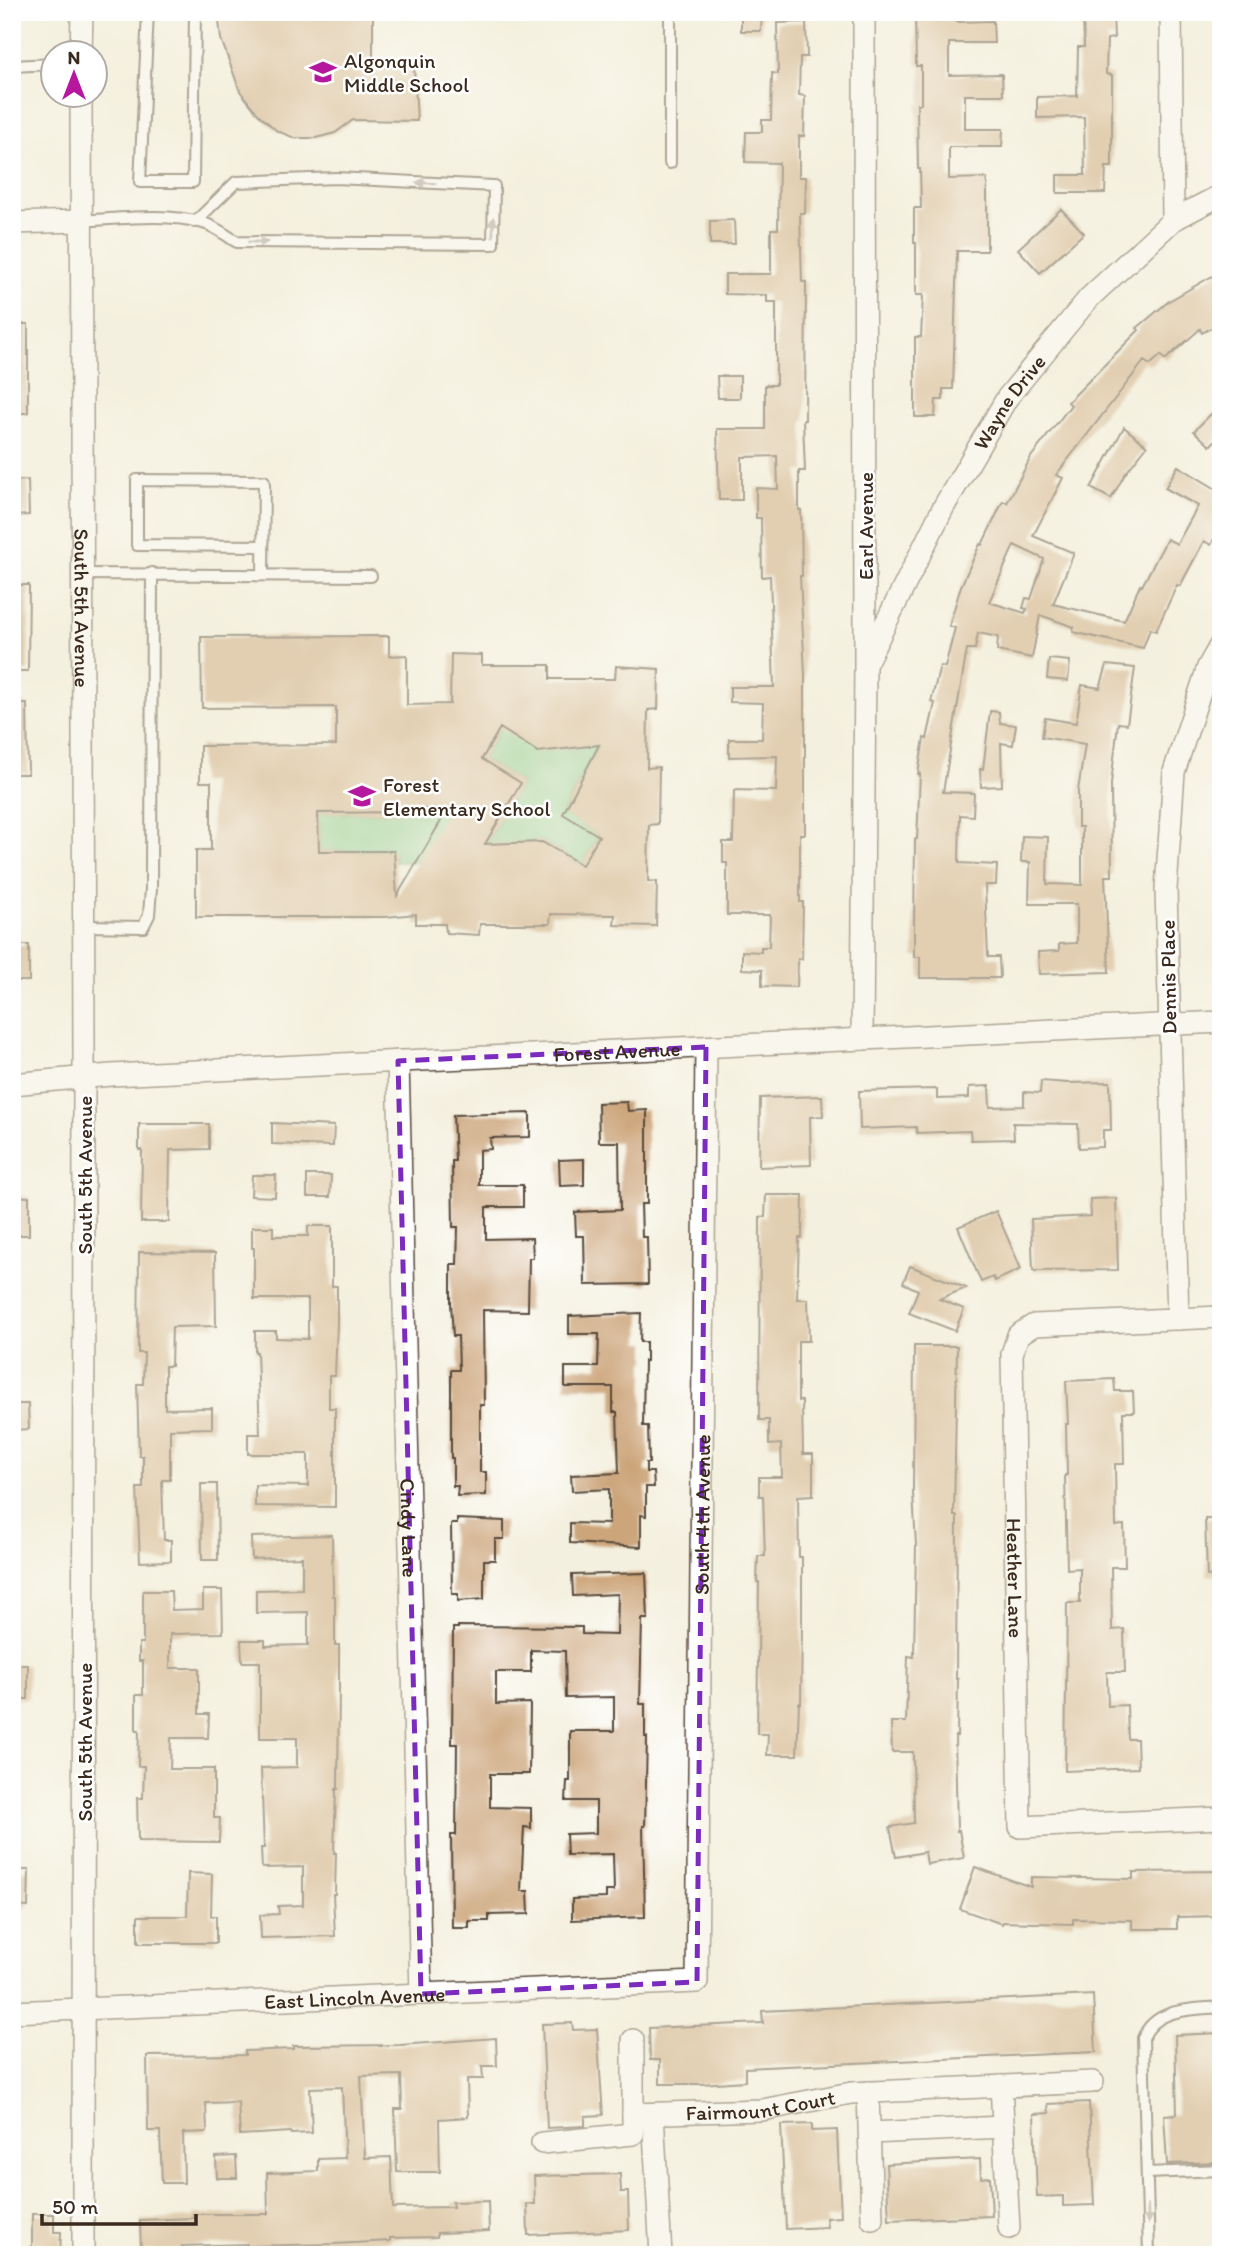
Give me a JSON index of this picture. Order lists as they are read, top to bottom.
{
  "streets": {
    "street": [
      "Wayne Drive",
      "Earl Avenue",
      "South 5th Avenue",
      "Dennis Place",
      "Forest Avenue",
      "South 4th Avenue",
      "Cindy Lane",
      "Heather Lane",
      "East Lincoln Avenue",
      "Fairmount Court"
    ]
  },
  "crossings": [
    ["Wayne Drive", "Earl Avenue"],
    ["Earl Avenue", "Forest Avenue"],
    ["South 5th Avenue", "Forest Avenue"],
    ["South 5th Avenue", "East Lincoln Avenue"],
    ["Dennis Place", "Forest Avenue"],
    ["Dennis Place", "Heather Lane"],
    ["Forest Avenue", "South 4th Avenue"],
    ["Forest Avenue", "Cindy Lane"],
    ["South 4th Avenue", "East Lincoln Avenue"],
    ["Cindy Lane", "East Lincoln Avenue"]
  ],
  "places": {
    "school or university": ["Algonquin Middle School", "Forest Elementary School"]
  },
  "scale_bar": "50 m",
  "north": "top"
}
